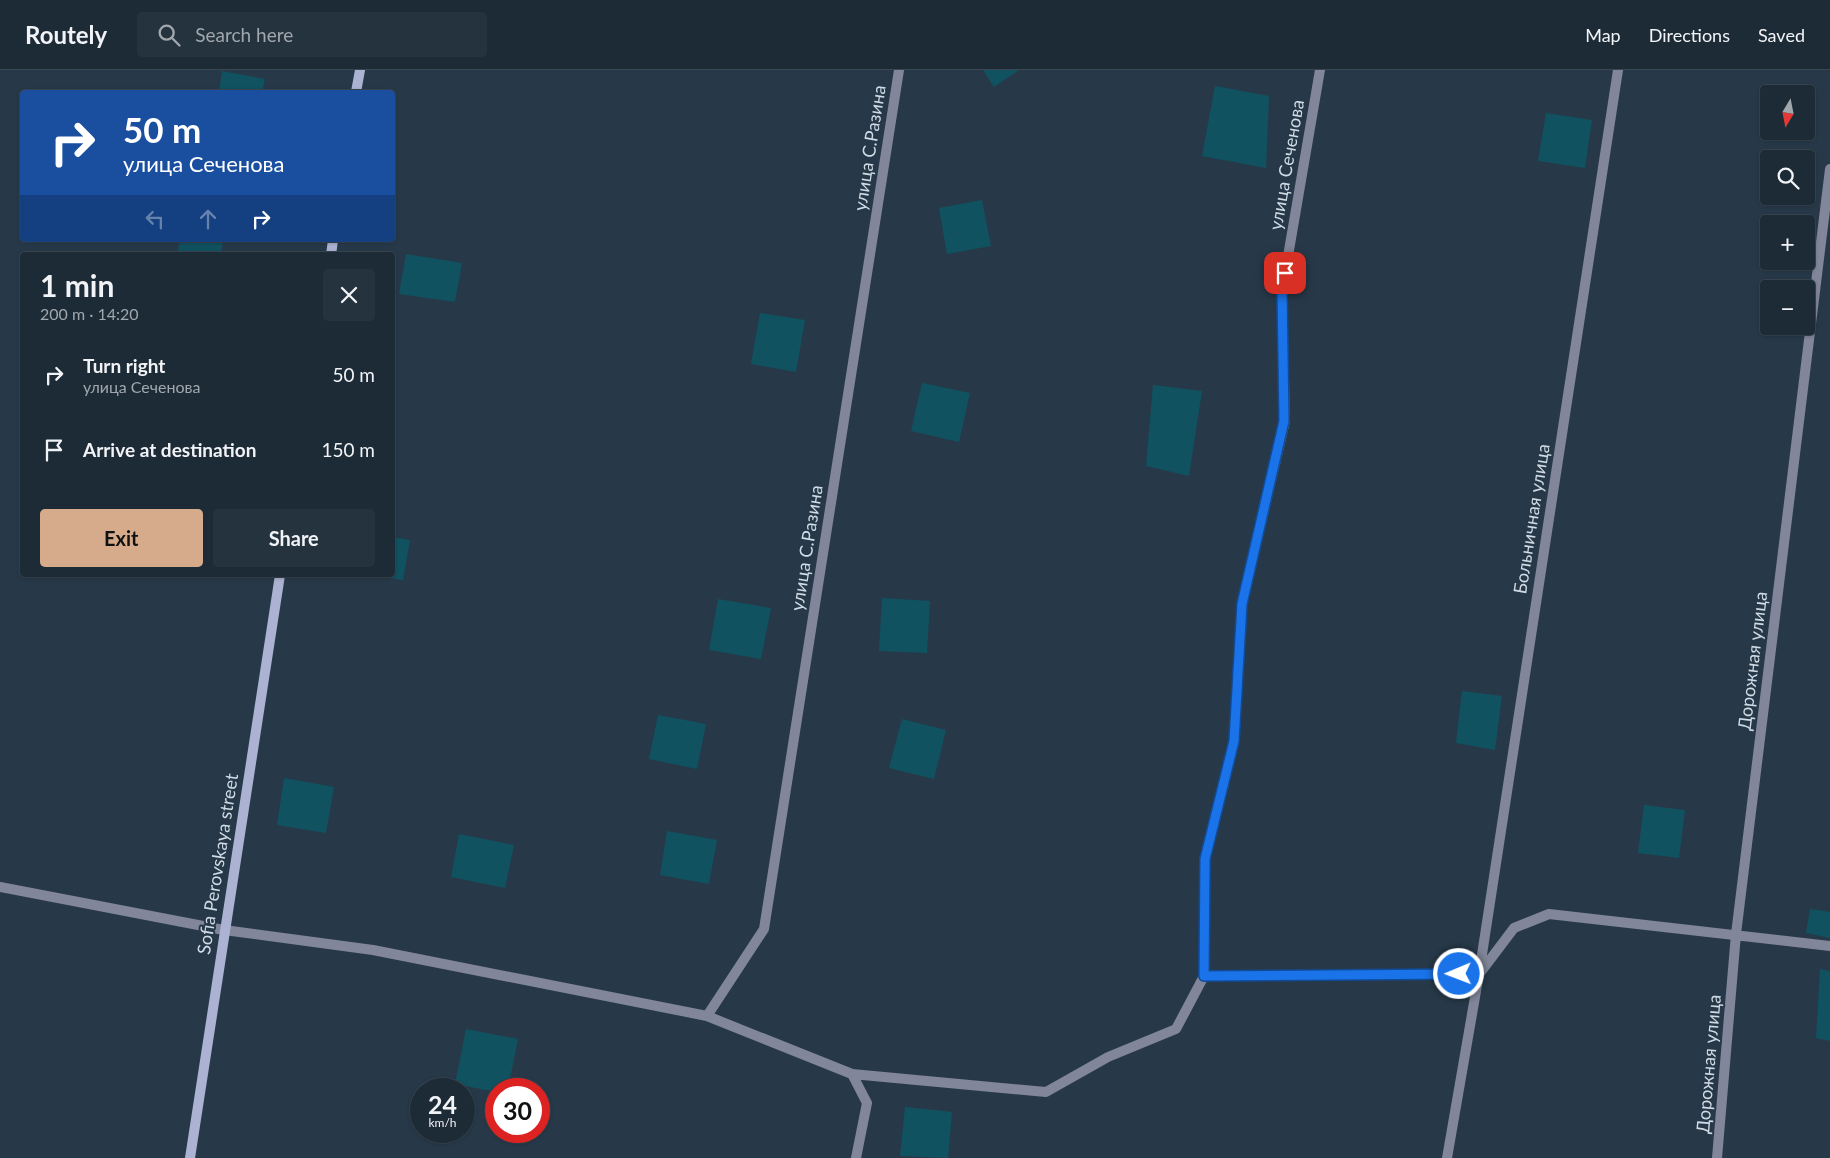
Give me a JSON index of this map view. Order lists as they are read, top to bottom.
{
  "streets": {
    "main road": ["Sofia Perovskaya street"],
    "street": [
      "улица С.Разина",
      "улица Сеченова",
      "Больничная улица",
      "Дорожная улица"
    ]
  },
  "north": "bottom",
  "page": {
    "header": "Routely",
    "search": "Search here",
    "nav": ["Map", "Directions", "Saved"],
    "map_buttons": ["+", "−"],
    "turn": ["50 m", "улица Сеченова"],
    "heading": ["1 min", "200 m · 14:20"],
    "list": [
      {
        "name": "Turn right",
        "note": "улица Сеченова",
        "value": "50 m"
      },
      {
        "name": "Arrive at destination",
        "value": "150 m"
      }
    ],
    "buttons": ["Exit", "Share"],
    "speed": "24 km/h",
    "limit": "30"
  }
}
